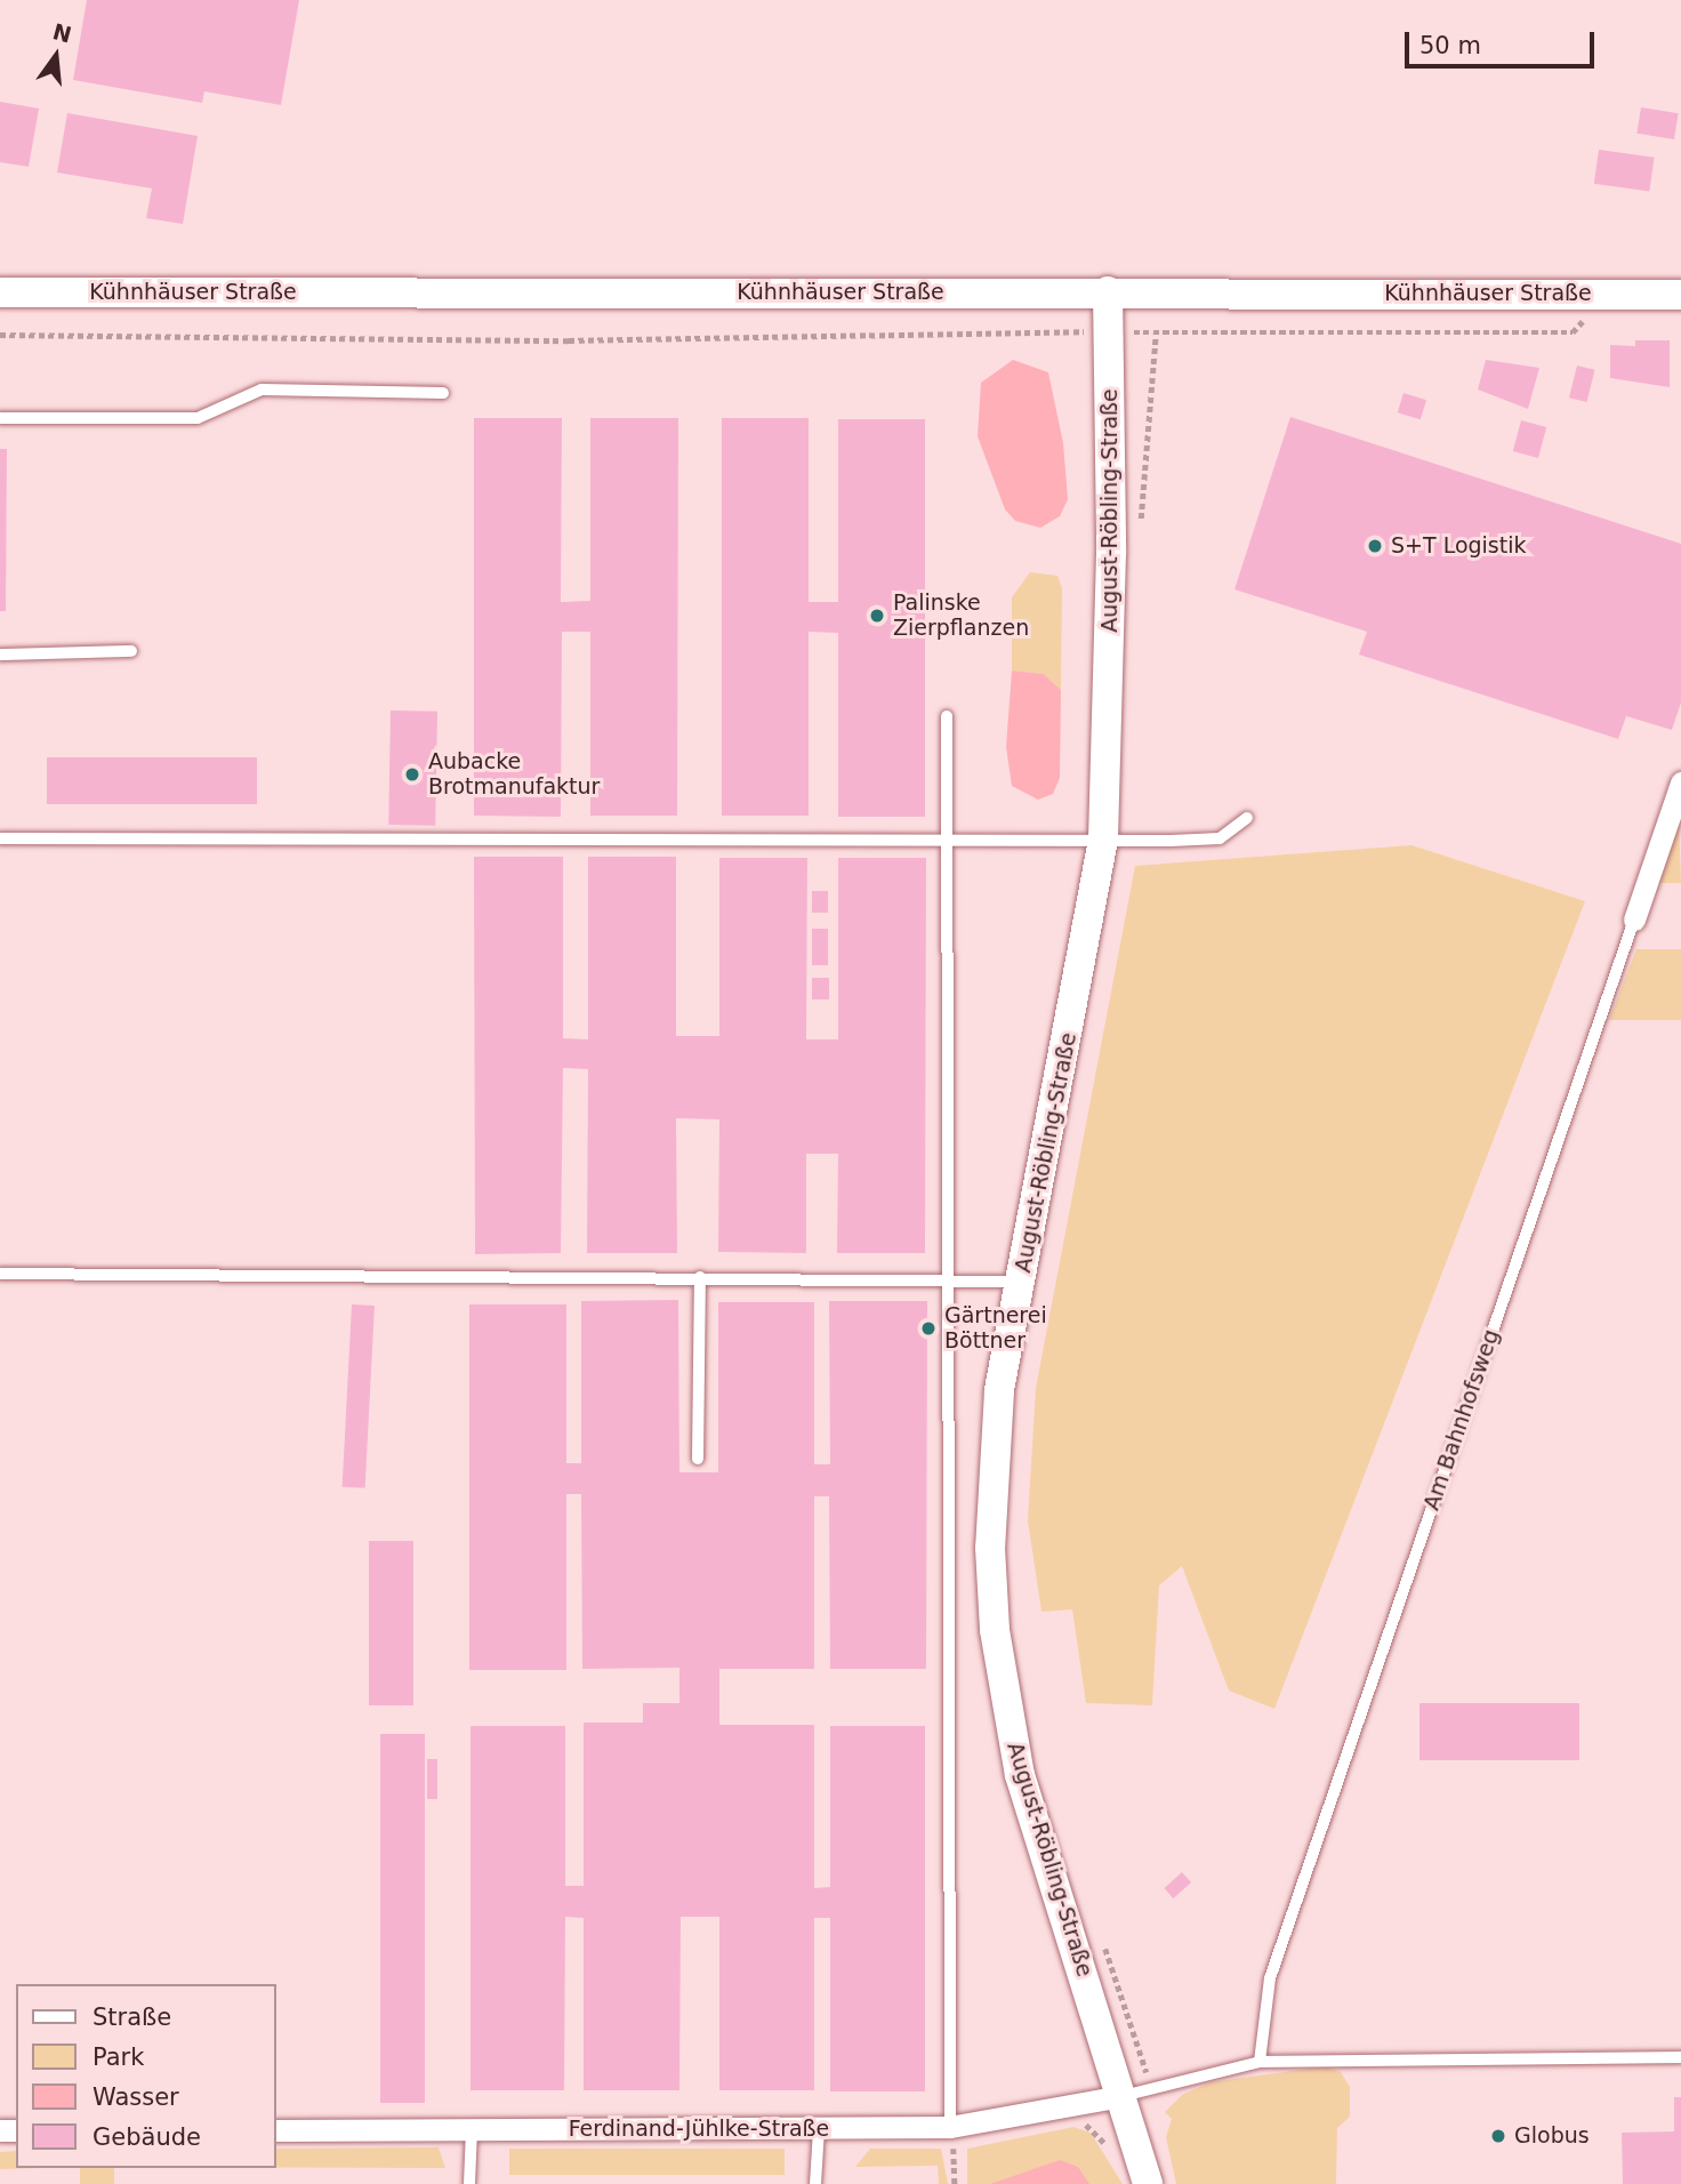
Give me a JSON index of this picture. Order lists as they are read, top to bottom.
{
  "streets": {
    "street": [
      "Kühnhäuser Straße",
      "August-Röbling-Straße",
      "Am Bahnhofsweg",
      "Ferdinand-Jühlke-Straße"
    ]
  },
  "crossings": [
    ["Kühnhäuser Straße", "August-Röbling-Straße"],
    ["August-Röbling-Straße", "Ferdinand-Jühlke-Straße"]
  ],
  "places": [
    "S+T Logistik",
    "Palinske Zierpflanzen",
    "Aubacke Brotmanufaktur",
    "Gärtnerei Böttner",
    "Globus"
  ],
  "legend": [
    "Straße",
    "Park",
    "Wasser",
    "Gebäude"
  ],
  "scale_bar": "50 m",
  "north": "top"
}
